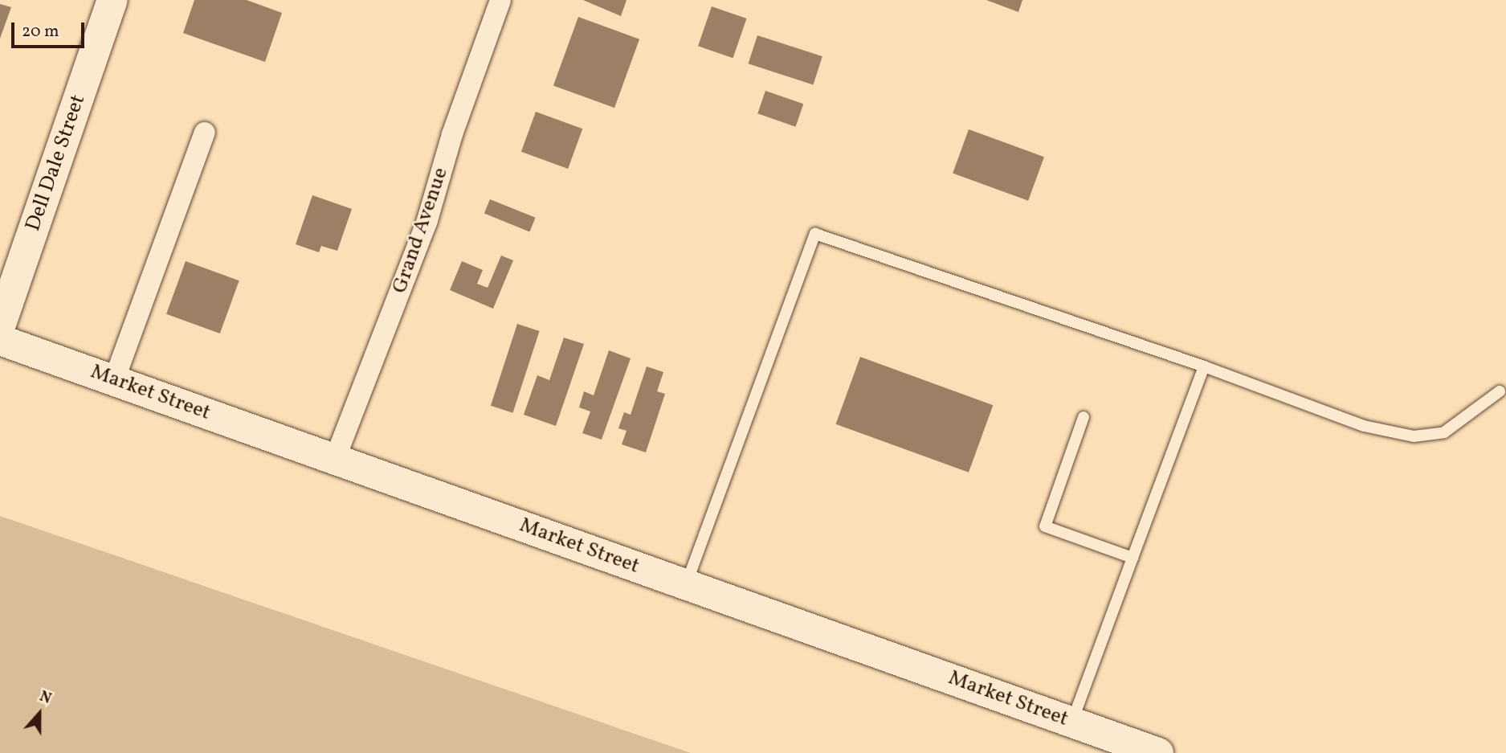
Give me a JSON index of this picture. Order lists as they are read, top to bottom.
{
  "streets": {
    "street": ["Dell Dale Street", "Grand Avenue", "Market Street"]
  },
  "crossings": [
    ["Grand Avenue", "Market Street"]
  ],
  "scale_bar": "20 m",
  "north": "top"
}
